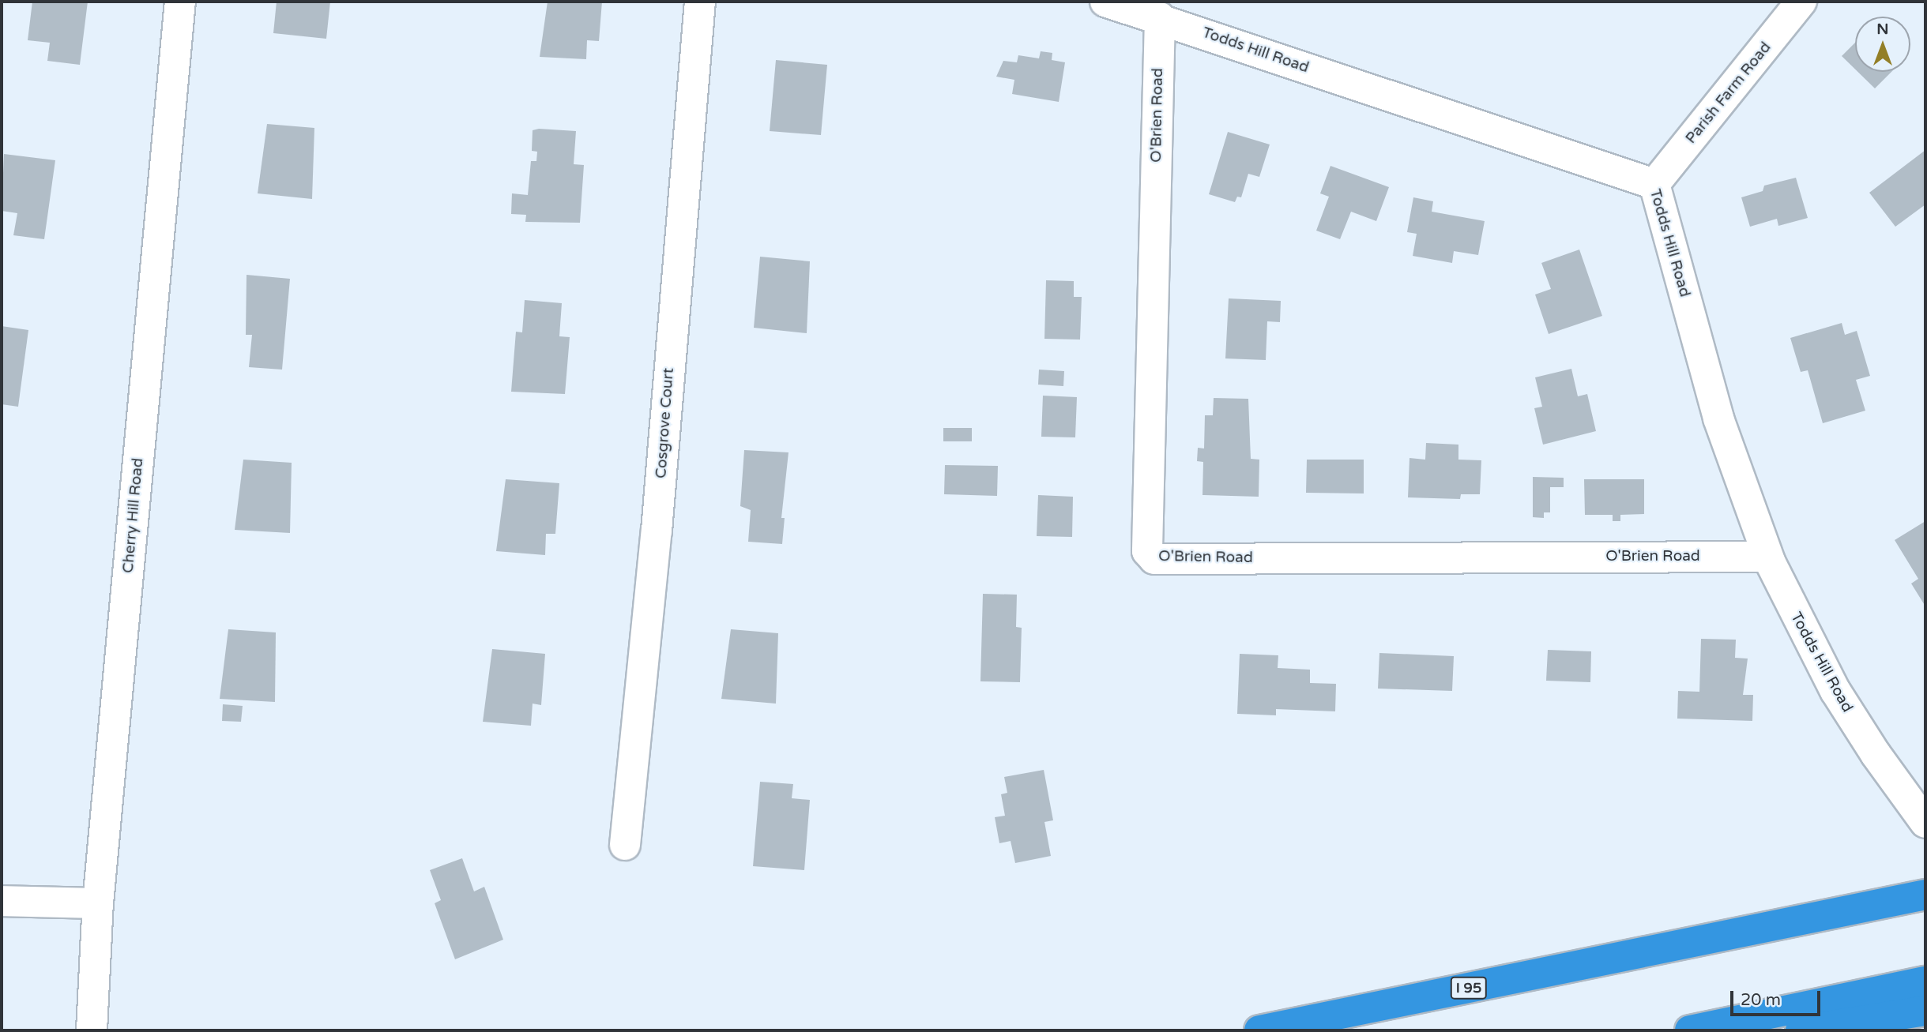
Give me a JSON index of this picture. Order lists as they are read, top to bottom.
{
  "streets": {
    "highway": ["I 95"],
    "street": [
      "Todds Hill Road",
      "Parish Farm Road",
      "O'Brien Road",
      "Cosgrove Court",
      "Cherry Hill Road"
    ]
  },
  "crossings": [
    ["Todds Hill Road", "Parish Farm Road"],
    ["Todds Hill Road", "O'Brien Road"]
  ],
  "scale_bar": "20 m",
  "north": "top"
}
